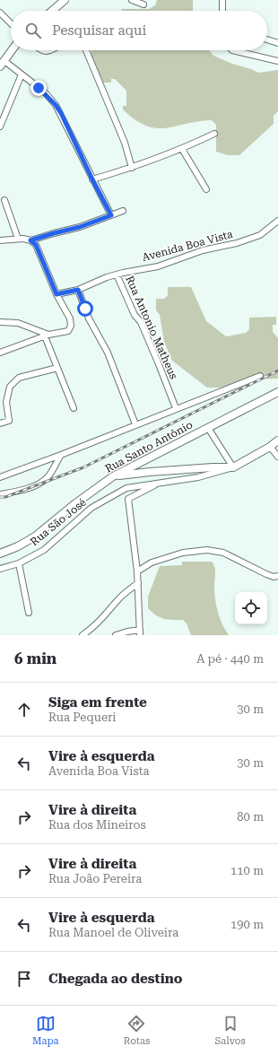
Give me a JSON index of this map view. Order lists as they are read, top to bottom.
{
  "streets": {
    "main road": ["Rua Santo Antônio", "Rua São José"],
    "street": ["Avenida Boa Vista", "Rua Antonio Matheus"]
  },
  "crossings": [
    ["Avenida Boa Vista", "Rua Antonio Matheus"]
  ],
  "page": {
    "search": "Pesquisar aqui",
    "heading": ["6 min", "A pé · 440 m"],
    "list": [
      ["Siga em frente", "Rua Pequeri", "30 m"],
      ["Vire à esquerda", "Avenida Boa Vista", "30 m"],
      ["Vire à direita", "Rua dos Mineiros", "80 m"],
      ["Vire à direita", "Rua João Pereira", "110 m"],
      ["Vire à esquerda", "Rua Manoel de Oliveira", "190 m"],
      "Chegada ao destino"
    ],
    "nav": ["Mapa", "Rotas", "Salvos"]
  }
}
